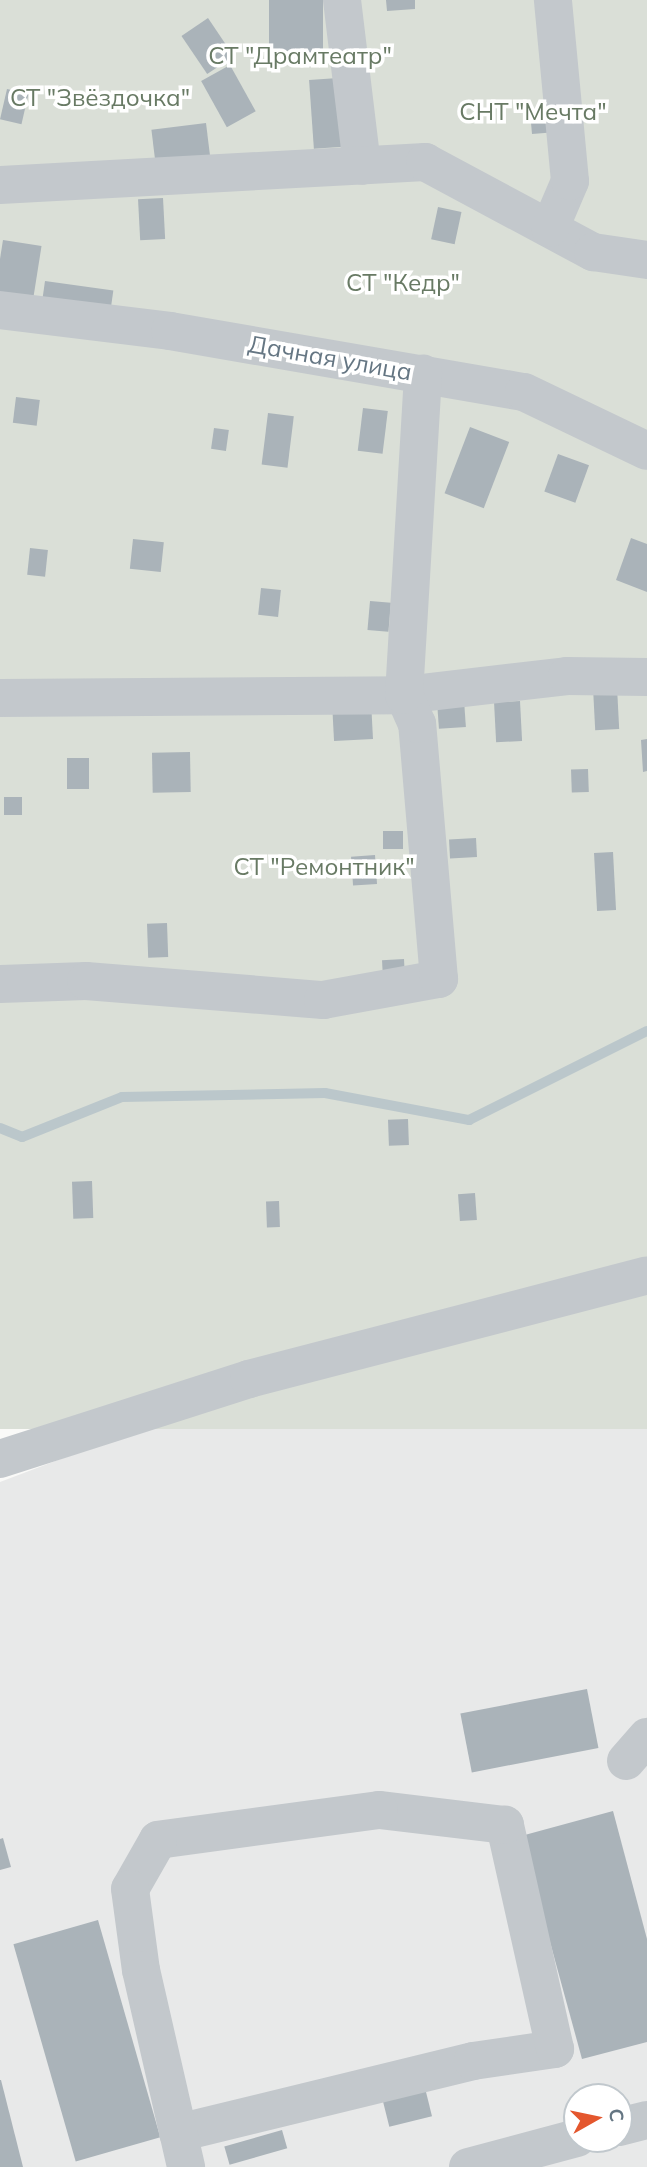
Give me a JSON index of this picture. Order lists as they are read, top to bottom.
{
  "streets": {
    "street": ["Дачная улица"]
  },
  "parks": [
    "СТ \"Драмтеатр\"",
    "СТ \"Звёздочка\"",
    "СНТ \"Мечта\"",
    "СТ \"Кедр\"",
    "СТ \"Ремонтник\""
  ],
  "north": "right"
}
